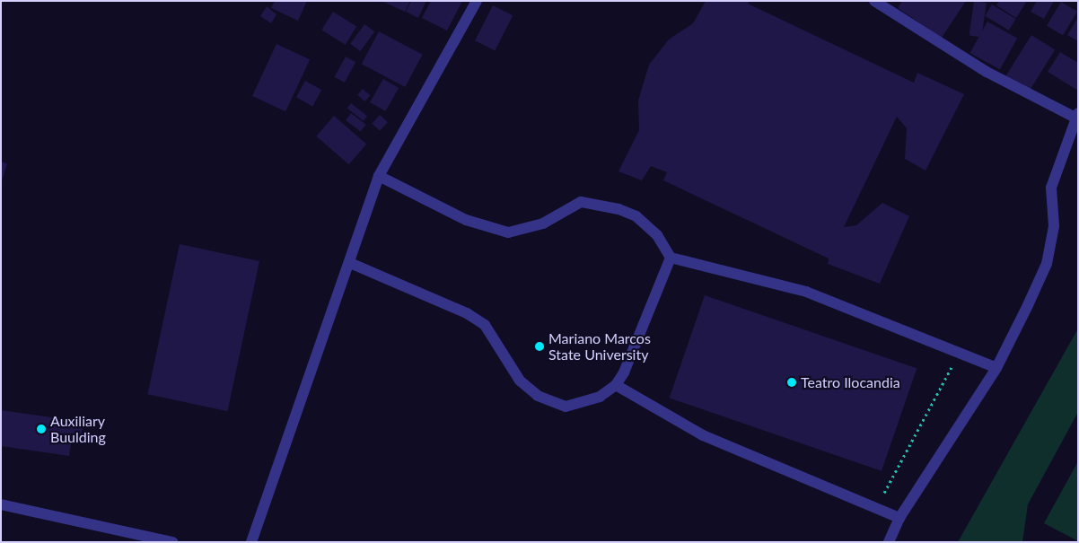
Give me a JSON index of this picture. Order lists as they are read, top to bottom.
{
  "places": ["Mariano Marcos State University", "Teatro Ilocandia", "Auxiliary Buulding"]
}
